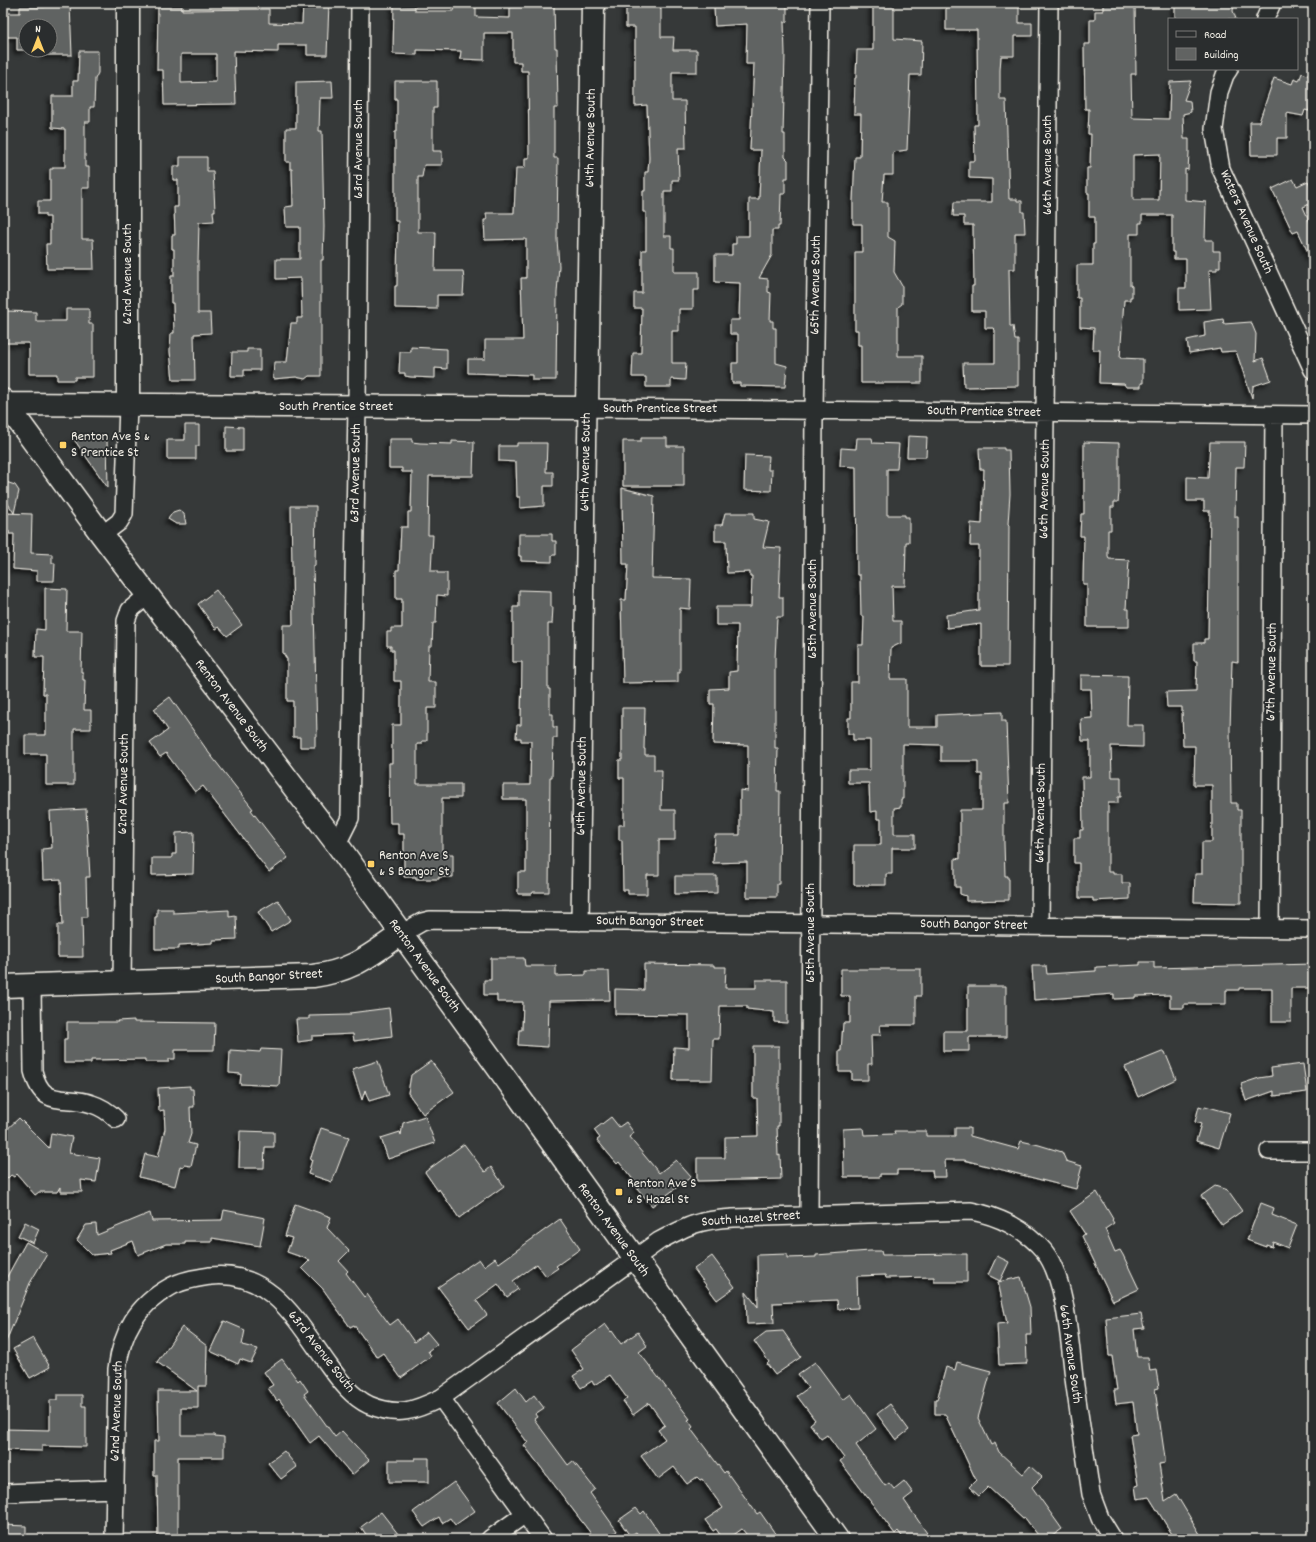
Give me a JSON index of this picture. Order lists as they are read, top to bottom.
{
  "streets": {
    "street": [
      "64th Avenue South",
      "63rd Avenue South",
      "66th Avenue South",
      "Waters Avenue South",
      "62nd Avenue South",
      "65th Avenue South",
      "South Prentice Street",
      "67th Avenue South",
      "Renton Avenue South",
      "South Bangor Street",
      "South Hazel Street"
    ]
  },
  "crossings": [
    ["64th Avenue South", "South Prentice Street"],
    ["64th Avenue South", "South Bangor Street"],
    ["63rd Avenue South", "62nd Avenue South"],
    ["63rd Avenue South", "South Prentice Street"],
    ["63rd Avenue South", "Renton Avenue South"],
    ["63rd Avenue South", "South Hazel Street"],
    ["66th Avenue South", "South Prentice Street"],
    ["66th Avenue South", "South Bangor Street"],
    ["66th Avenue South", "South Hazel Street"],
    ["62nd Avenue South", "South Prentice Street"],
    ["62nd Avenue South", "Renton Avenue South"],
    ["62nd Avenue South", "South Bangor Street"],
    ["65th Avenue South", "South Prentice Street"],
    ["65th Avenue South", "South Bangor Street"],
    ["65th Avenue South", "South Hazel Street"],
    ["South Prentice Street", "67th Avenue South"],
    ["South Prentice Street", "Renton Avenue South"],
    ["67th Avenue South", "South Bangor Street"],
    ["Renton Avenue South", "South Bangor Street"],
    ["Renton Avenue South", "South Hazel Street"]
  ],
  "places": {
    "transit": ["Renton Ave S & S Prentice St", "Renton Ave S & S Bangor St", "Renton Ave S & S Hazel St"]
  },
  "legend": ["Road", "Building"],
  "north": "top"
}
